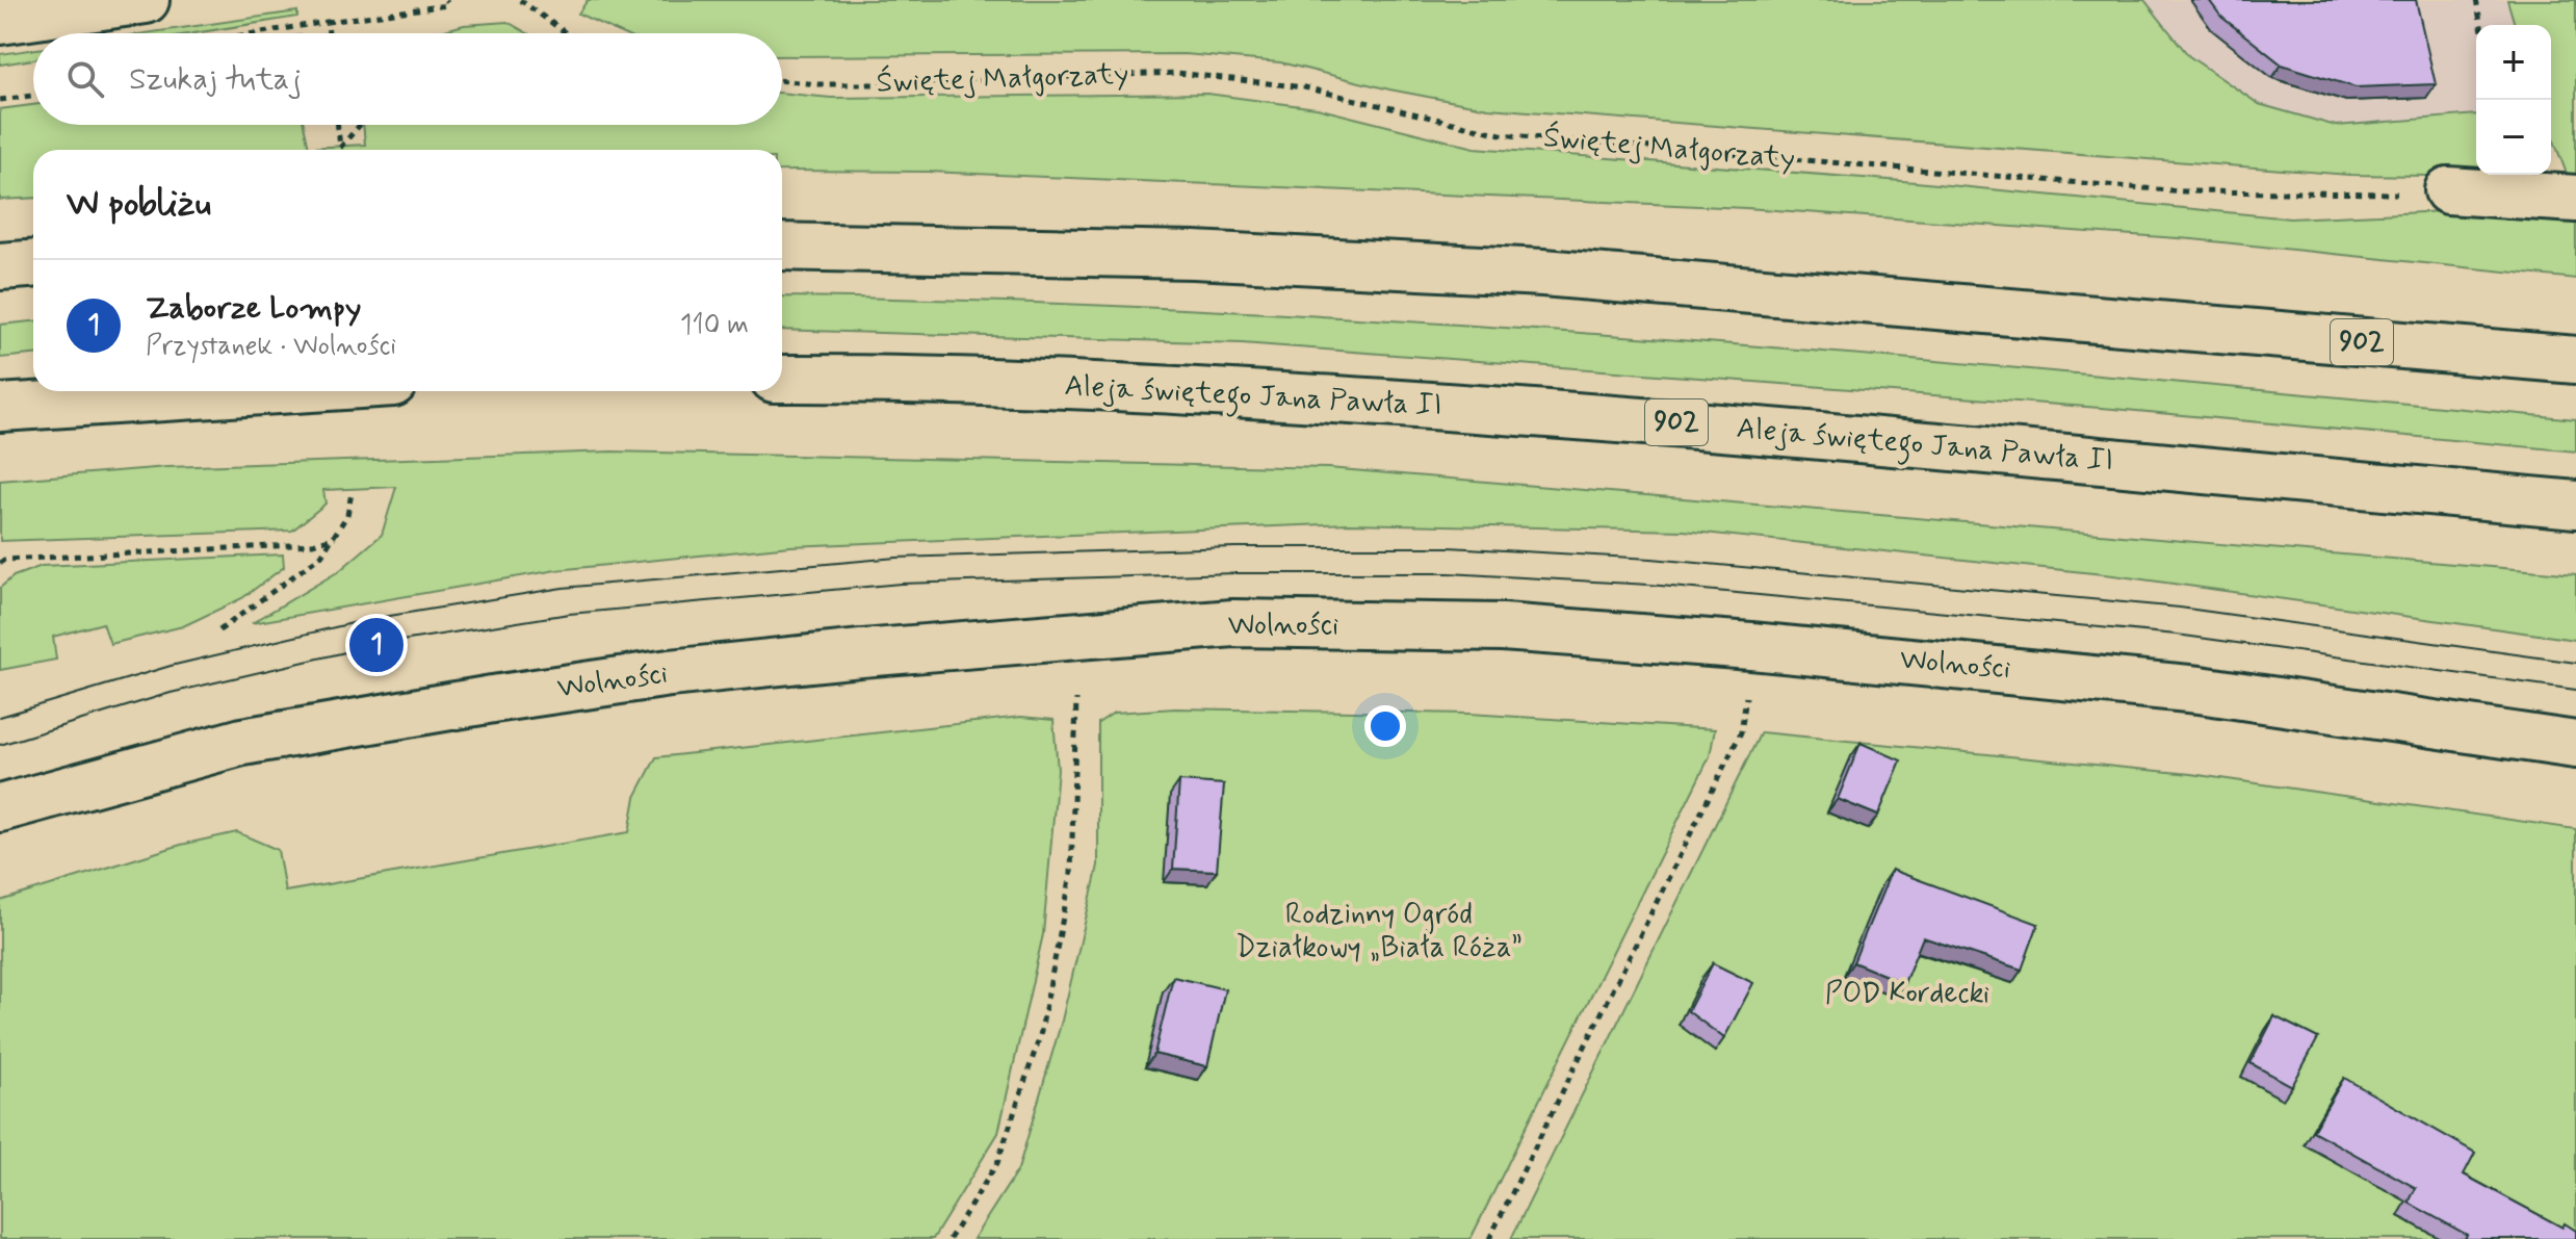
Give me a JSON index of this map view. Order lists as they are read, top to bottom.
{
  "streets": {
    "main road": ["902", "Aleja świętego Jana Pawła II", "Wolności"],
    "path": ["Świętej Małgorzaty"]
  },
  "parks": ["Rodzinny Ogród Działkowy „Biała Róża”", "POD Kordecki"],
  "page": {
    "map_buttons": ["+", "−"],
    "search": "Szukaj tutaj",
    "heading": "W pobliżu",
    "list": [
      {
        "mark": "1",
        "name": "Zaborze Lompy",
        "note": "Przystanek · Wolności",
        "value": "110 m"
      }
    ],
    "pins": "1"
  }
}
